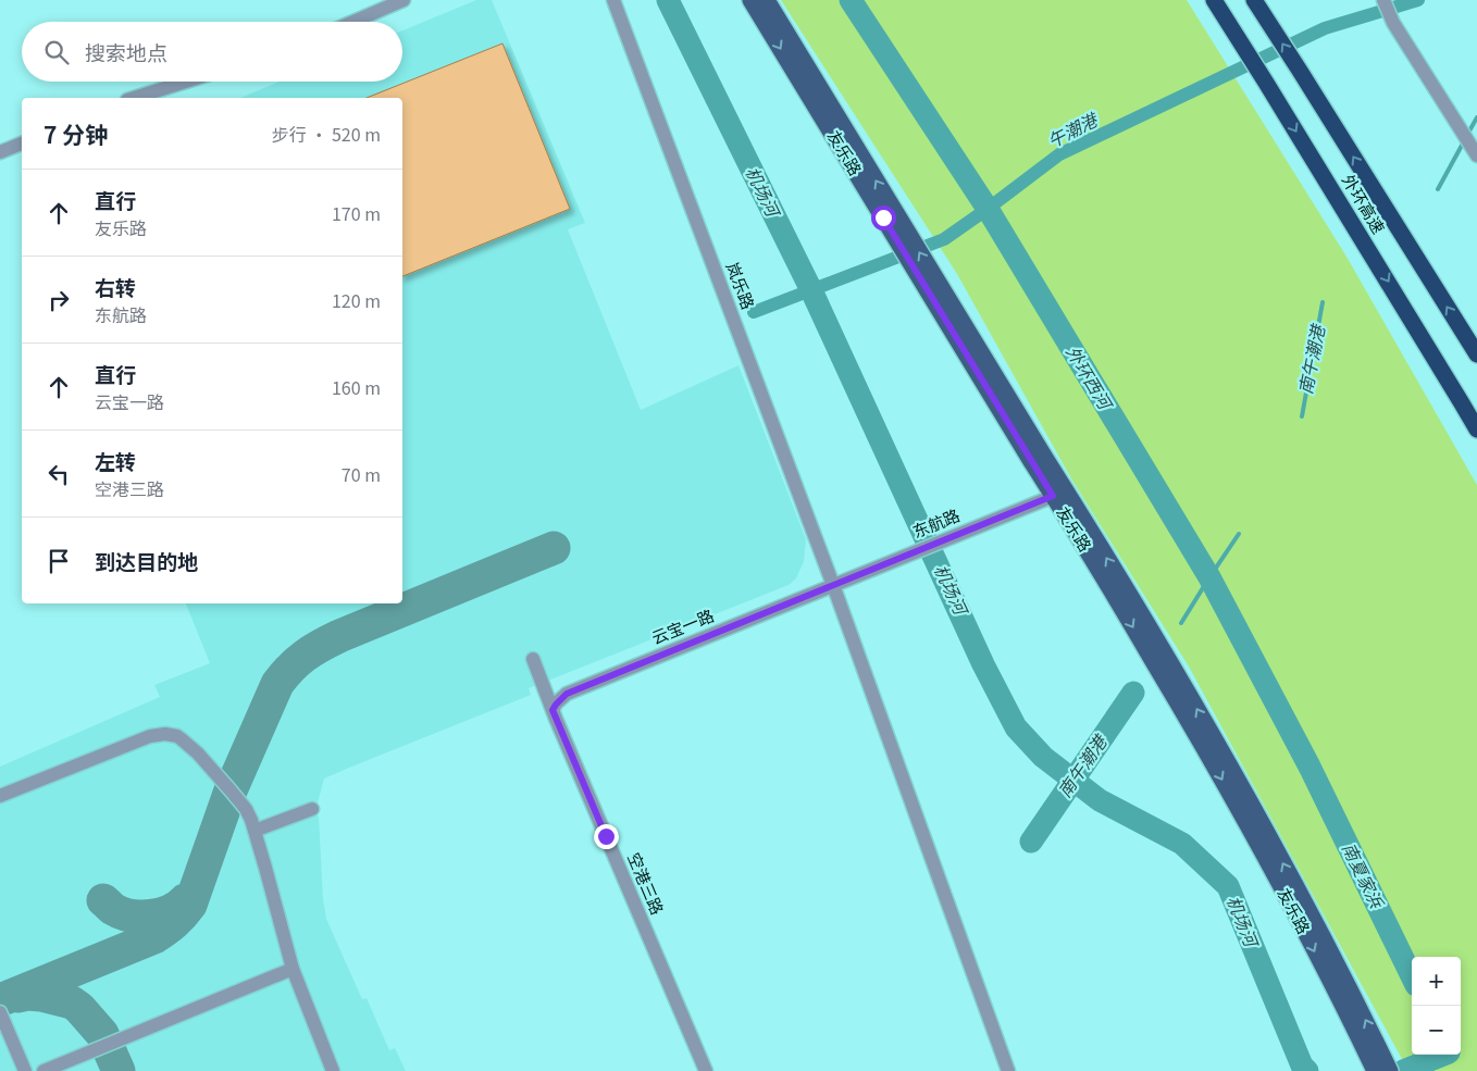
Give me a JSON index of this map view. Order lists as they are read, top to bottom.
{
  "streets": {
    "highway": ["外环高速"],
    "main road": ["友乐路"],
    "street": [
      "岚乐路",
      "东航路",
      "云宝一路",
      "空港三路"
    ]
  },
  "crossings": [
    ["友乐路", "东航路"],
    ["岚乐路", "东航路"],
    ["岚乐路", "云宝一路"],
    ["东航路", "云宝一路"],
    ["云宝一路", "空港三路"]
  ],
  "water": [
    "午潮港",
    "机场河",
    "南午潮港",
    "外环西河",
    "南夏家浜"
  ],
  "page": {
    "search": "搜索地点",
    "heading": ["7 分钟", "步行 · 520 m"],
    "list": [
      ["直行", "友乐路", "170 m"],
      ["右转", "东航路", "120 m"],
      ["直行", "云宝一路", "160 m"],
      ["左转", "空港三路", "70 m"],
      "到达目的地"
    ],
    "map_buttons": ["+", "−"]
  }
}
